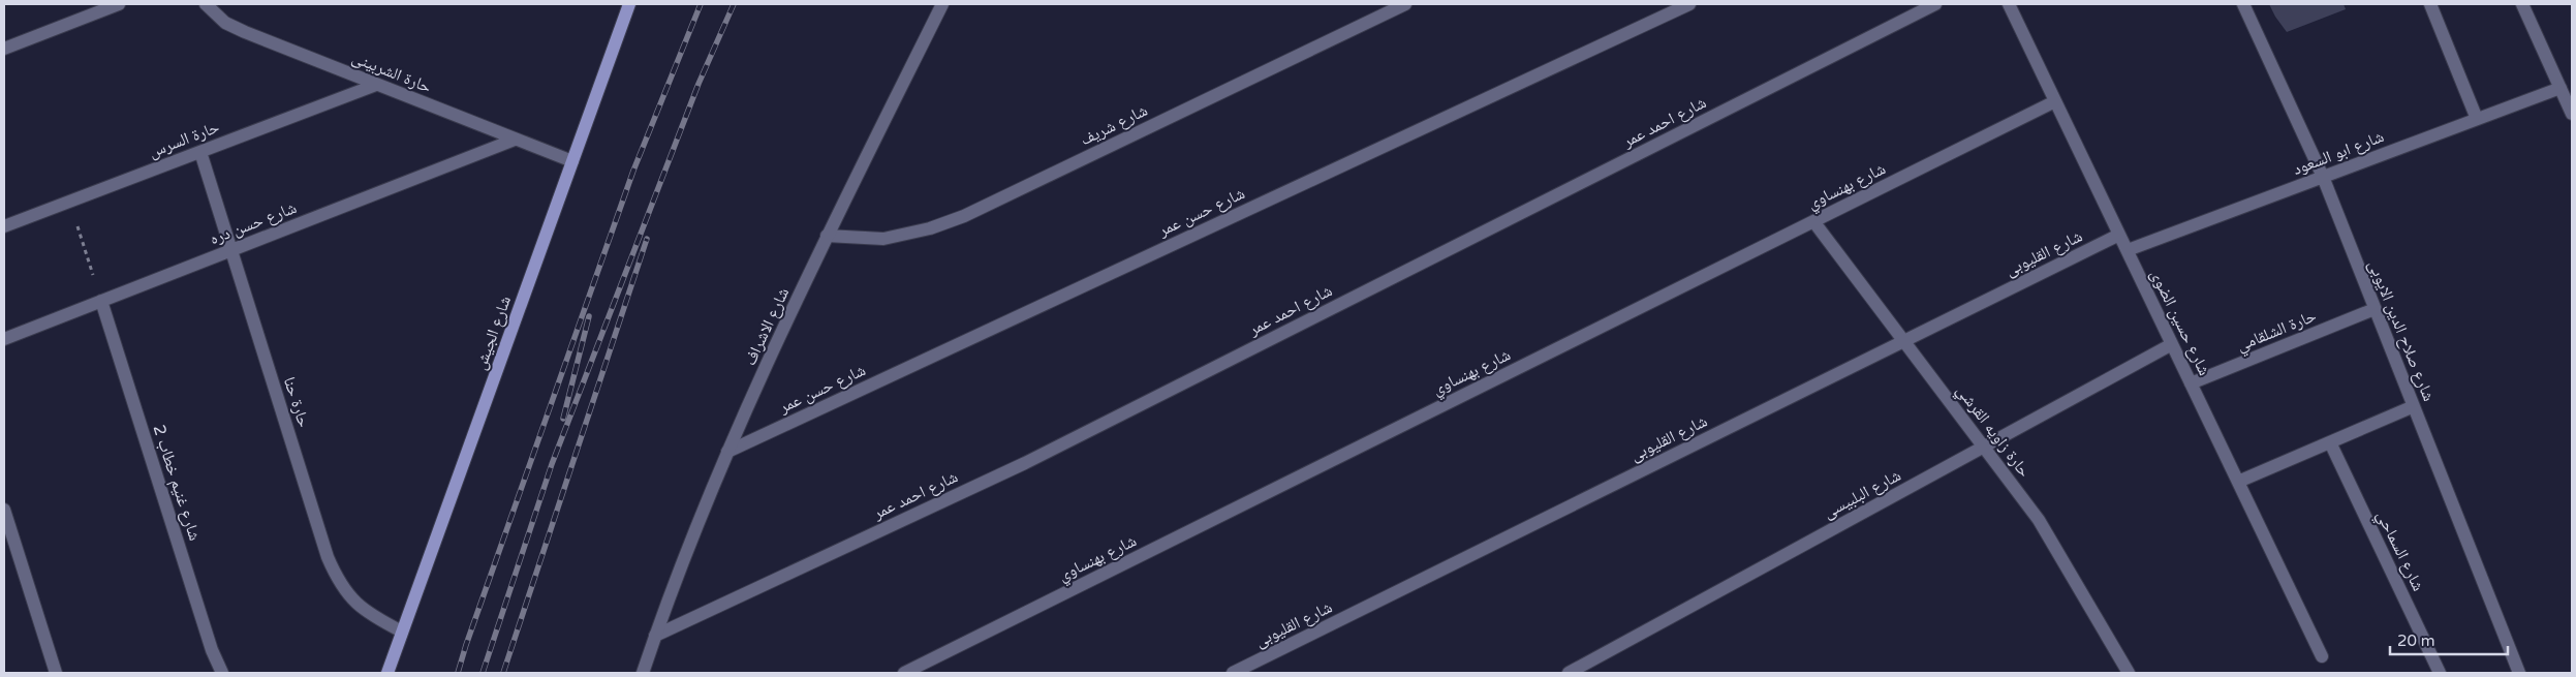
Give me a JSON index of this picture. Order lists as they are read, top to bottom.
{
  "streets": {
    "main road": ["شارع الجيش"],
    "street": [
      "حارة الشربينى",
      "شارع احمد عمر",
      "شارع شريف",
      "حارة السرس",
      "شارع ابو السعود",
      "شارع بهنساوي",
      "شارع حسن عمر",
      "شارع حسن دره",
      "شارع القليوبى",
      "شارع حسين الضوى",
      "شارع الاشراف",
      "حارة الشلقامي",
      "شارع صلاح الدين الايوبى",
      "حارة حنا",
      "حارة زاويه القرشي",
      "شارع غنيم خطاب 2",
      "شارع البلبيسى",
      "شارع السماحي"
    ]
  },
  "crossings": [
    ["حارة الشربينى", "حارة السرس"],
    ["حارة الشربينى", "شارع حسن دره"],
    ["حارة الشربينى", "شارع الجيش"],
    ["شارع احمد عمر", "شارع الاشراف"],
    ["شارع شريف", "شارع الاشراف"],
    ["حارة السرس", "حارة حنا"],
    ["شارع ابو السعود", "شارع حسين الضوى"],
    ["شارع ابو السعود", "شارع صلاح الدين الايوبى"],
    ["شارع بهنساوي", "شارع حسين الضوى"],
    ["شارع بهنساوي", "حارة زاويه القرشي"],
    ["شارع حسن عمر", "شارع الاشراف"],
    ["شارع حسن دره", "حارة حنا"],
    ["شارع حسن دره", "شارع غنيم خطاب 2"],
    ["شارع القليوبى", "شارع حسين الضوى"],
    ["شارع القليوبى", "حارة زاويه القرشي"],
    ["شارع حسين الضوى", "حارة الشلقامي"],
    ["شارع حسين الضوى", "شارع البلبيسى"],
    ["حارة الشلقامي", "شارع صلاح الدين الايوبى"],
    ["شارع الجيش", "حارة حنا"],
    ["حارة زاويه القرشي", "شارع البلبيسى"]
  ],
  "scale_bar": "20 m"
}
